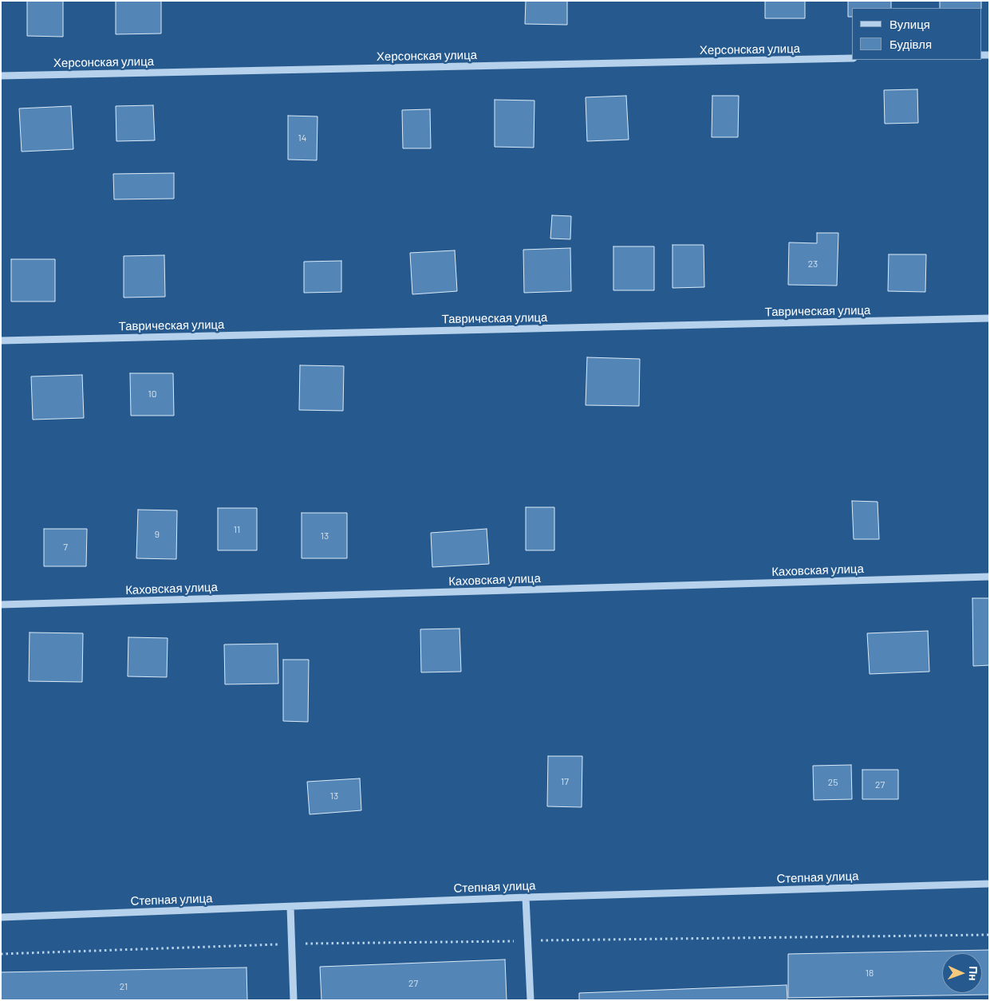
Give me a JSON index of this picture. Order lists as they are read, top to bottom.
{
  "streets": {
    "street": [
      "Херсонская улица",
      "Таврическая улица",
      "Каховская улица",
      "Степная улица"
    ]
  },
  "house_numbers": [
    "14",
    "23",
    "10",
    "11",
    "9",
    "13",
    "7",
    "17",
    "25",
    "27",
    "13",
    "18",
    "27",
    "21"
  ],
  "legend": ["Вулиця", "Будівля"],
  "north": "right"
}
